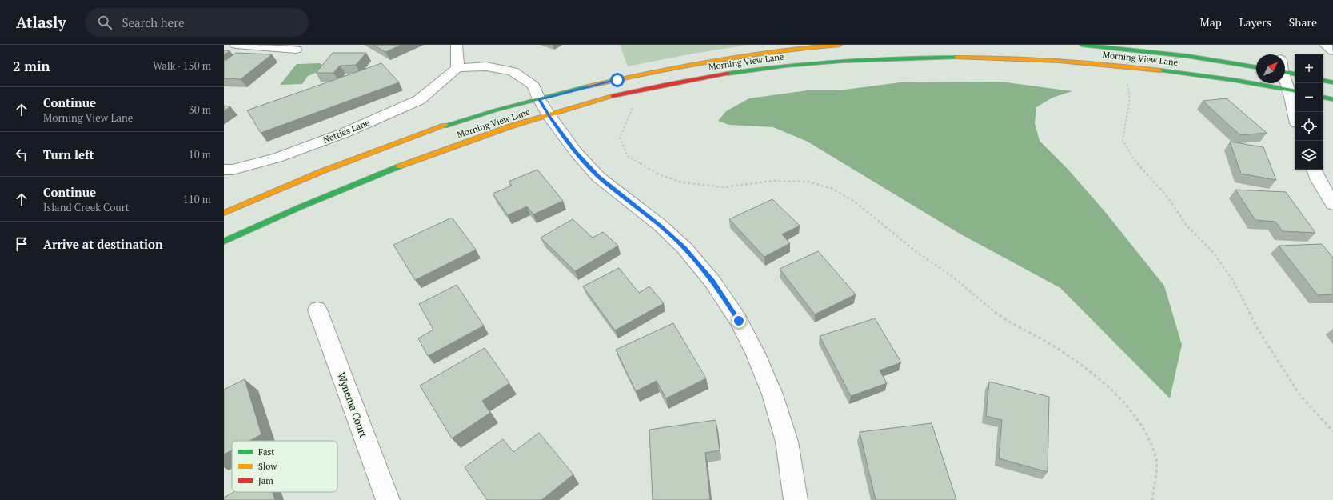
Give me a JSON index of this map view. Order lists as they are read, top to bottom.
{
  "streets": {
    "street": ["Morning View Lane", "Netties Lane", "Wynema Court"]
  },
  "legend": ["Fast", "Slow", "Jam"],
  "north": "top right",
  "page": {
    "header": "Atlasly",
    "search": "Search here",
    "nav": ["Map", "Layers", "Share"],
    "heading": ["2 min", "Walk · 150 m"],
    "map_buttons": ["+", "−"],
    "list": [
      ["Continue", "Morning View Lane", "30 m"],
      ["Turn left", "10 m"],
      ["Continue", "Island Creek Court", "110 m"],
      "Arrive at destination"
    ]
  }
}
